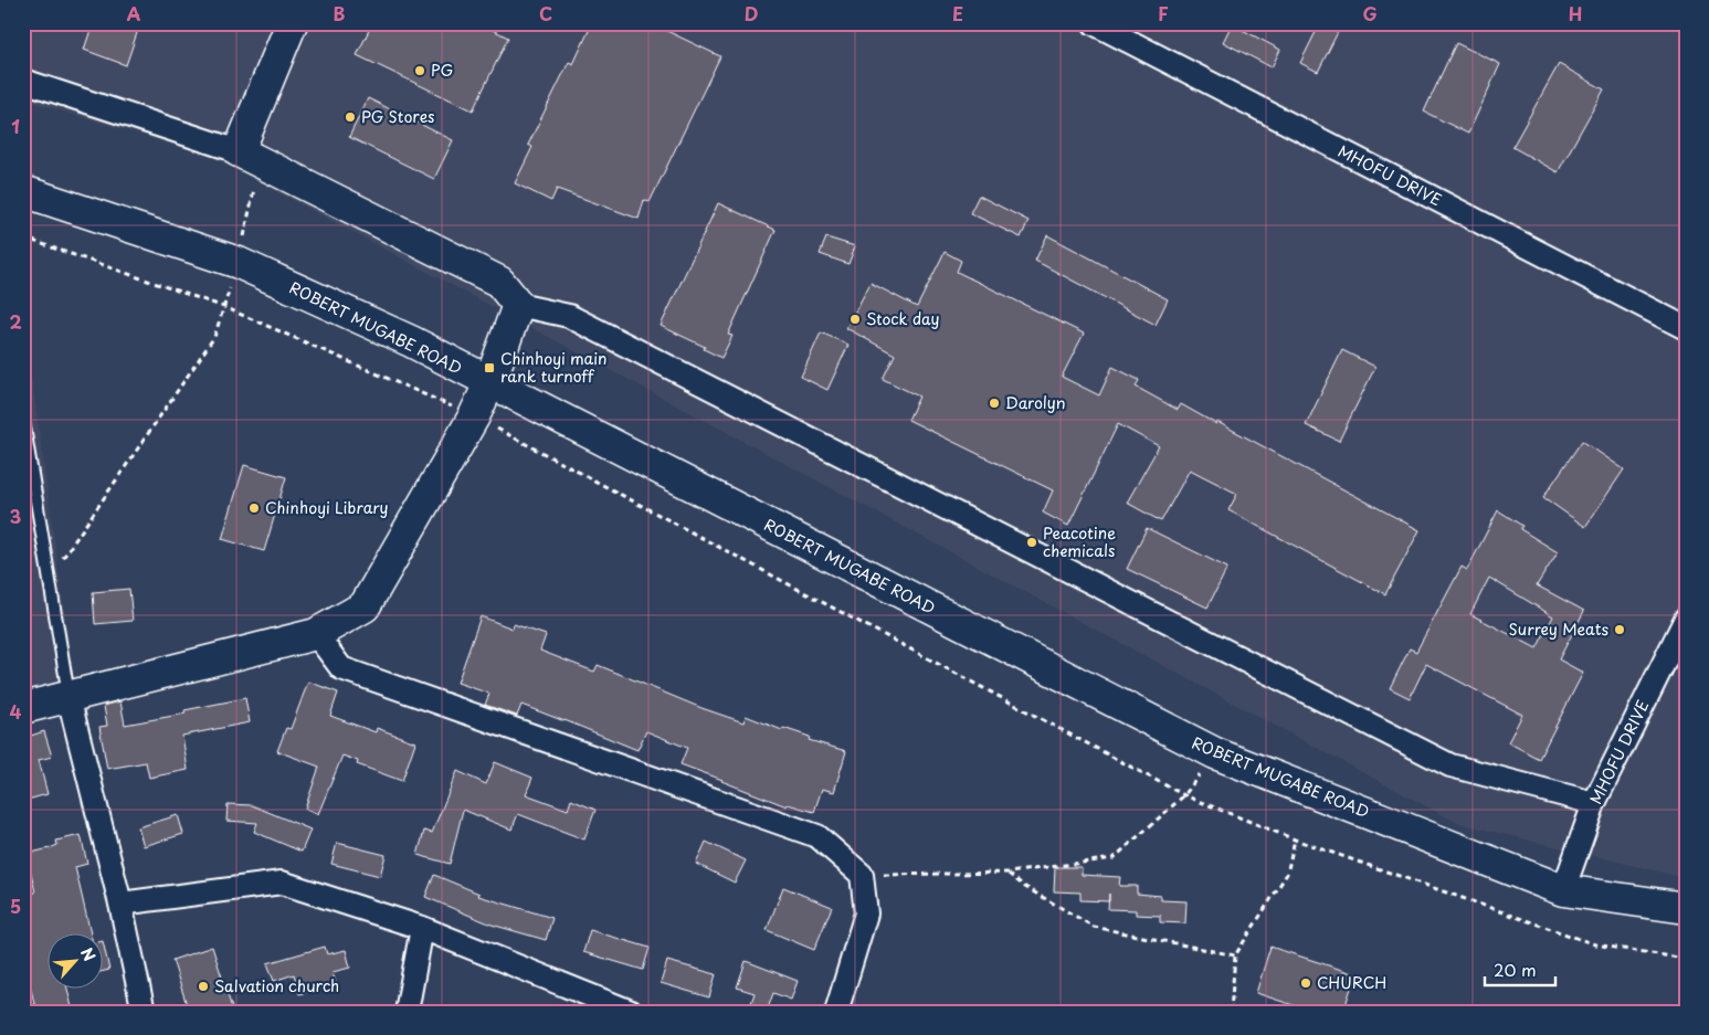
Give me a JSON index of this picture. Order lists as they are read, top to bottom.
{
  "streets": {
    "main road": ["ROBERT MUGABE ROAD"],
    "street": ["MHOFU DRIVE"]
  },
  "crossings": [
    ["MHOFU DRIVE", "ROBERT MUGABE ROAD"]
  ],
  "places": {
    "other": [
      "PG",
      "PG Stores",
      "Stock day",
      "Darolyn",
      "Chinhoyi Library",
      "Peacotine chemicals",
      "Surrey Meats",
      "CHURCH",
      "Salvation church"
    ],
    "transit": ["Chinhoyi main rank turnoff"]
  },
  "scale_bar": "20 m",
  "north": "top right",
  "grid": {
    "columns": [
      "A",
      "B",
      "C",
      "D",
      "E",
      "F",
      "G",
      "H"
    ],
    "rows": [
      "1",
      "2",
      "3",
      "4",
      "5"
    ]
  }
}
